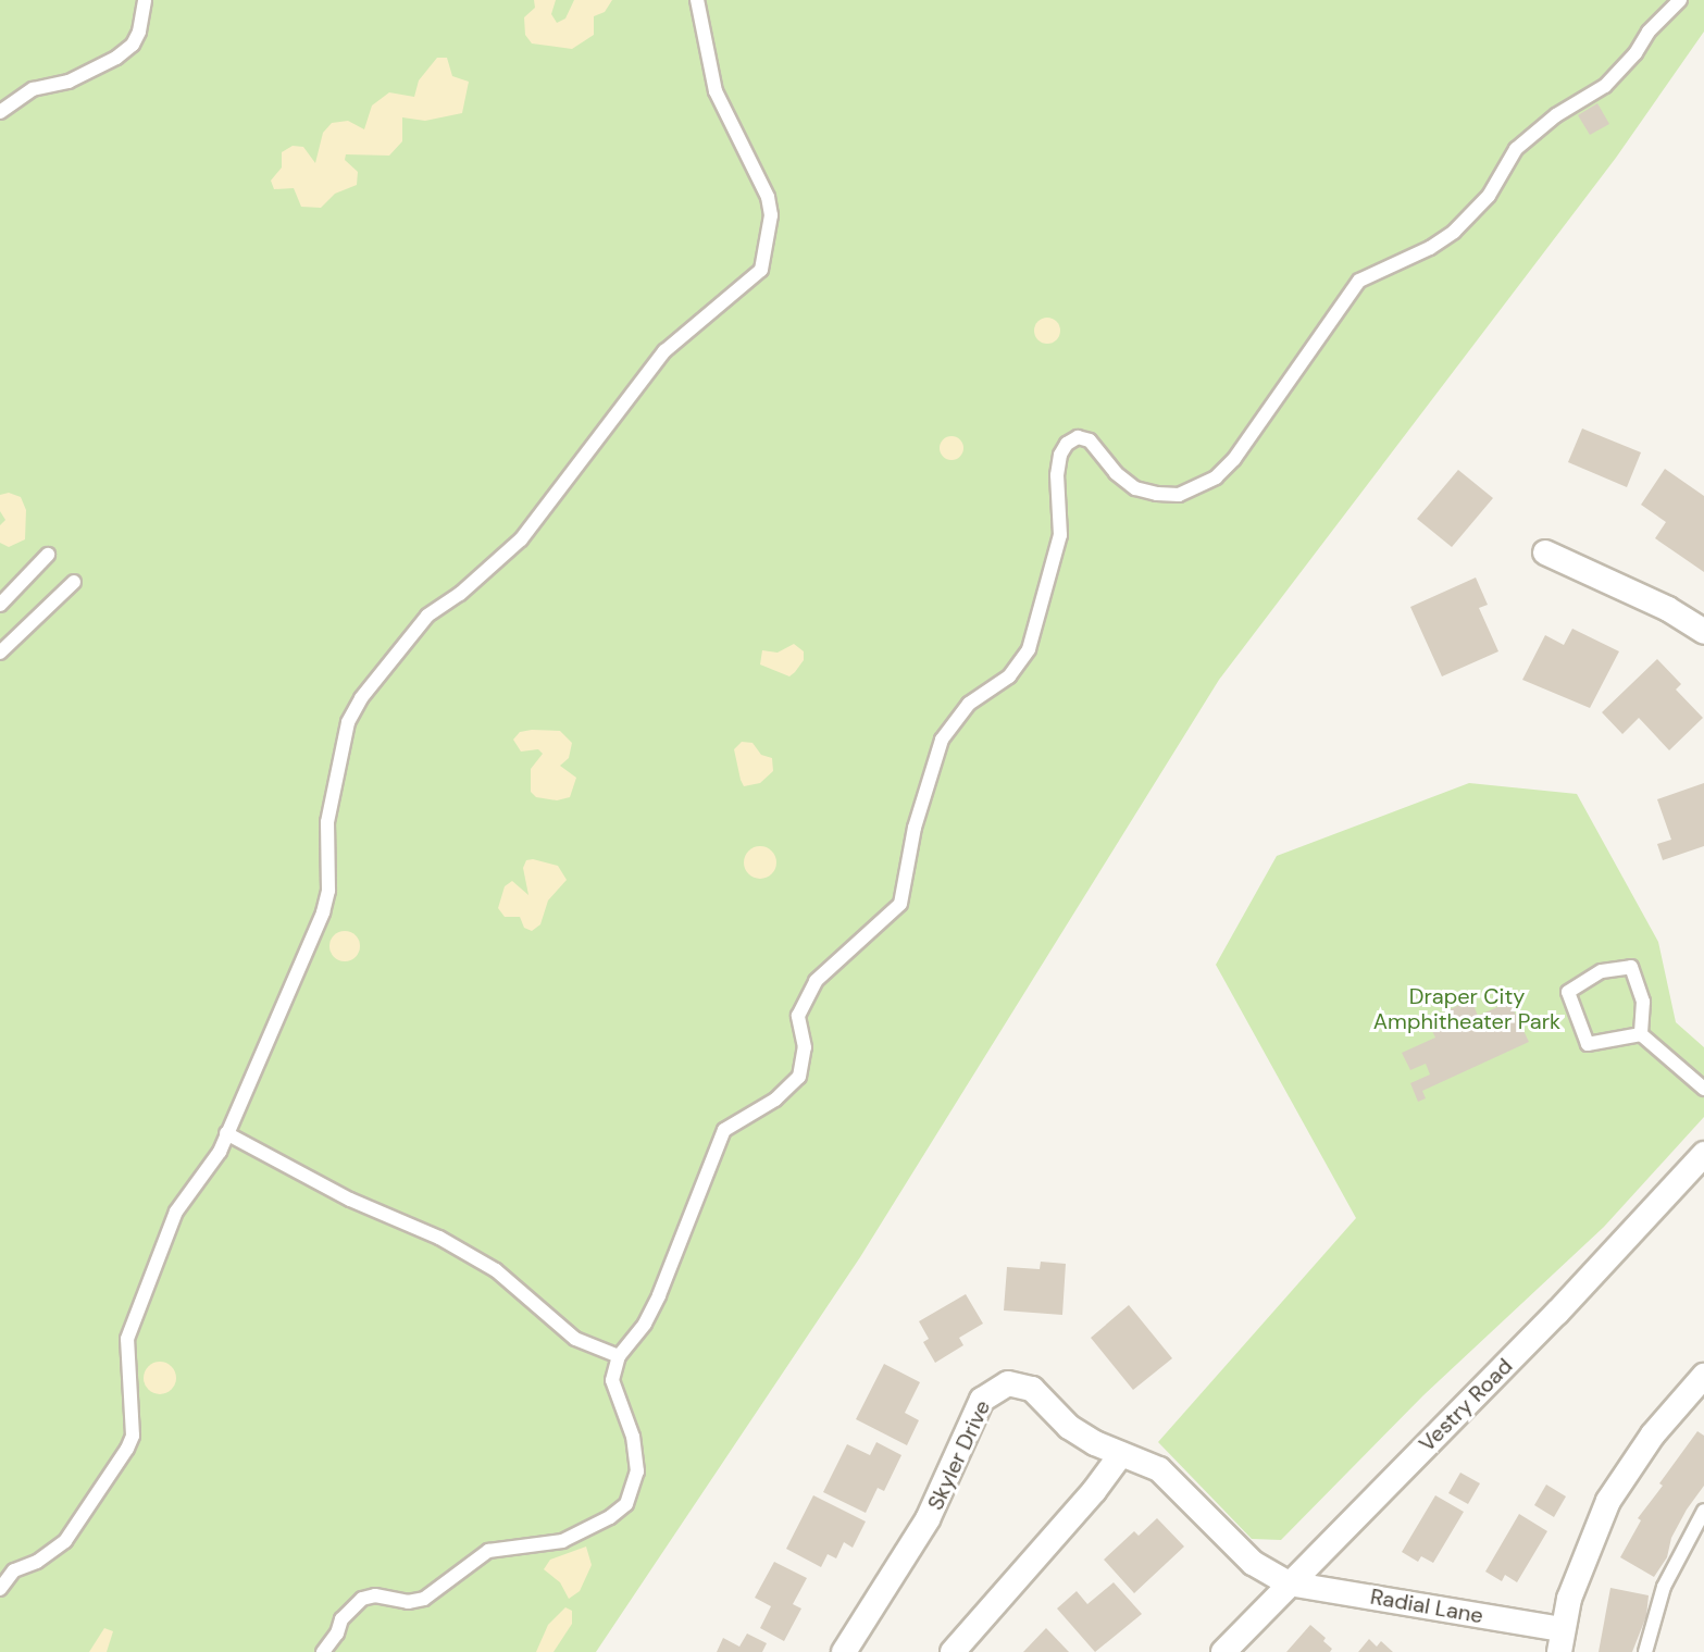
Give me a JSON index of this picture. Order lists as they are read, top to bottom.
{
  "streets": {
    "street": ["Vestry Road", "Skyler Drive", "Radial Lane"]
  },
  "crossings": [
    ["Vestry Road", "Skyler Drive"],
    ["Vestry Road", "Radial Lane"],
    ["Skyler Drive", "Radial Lane"]
  ],
  "parks": ["Draper City Amphitheater Park"]
}
